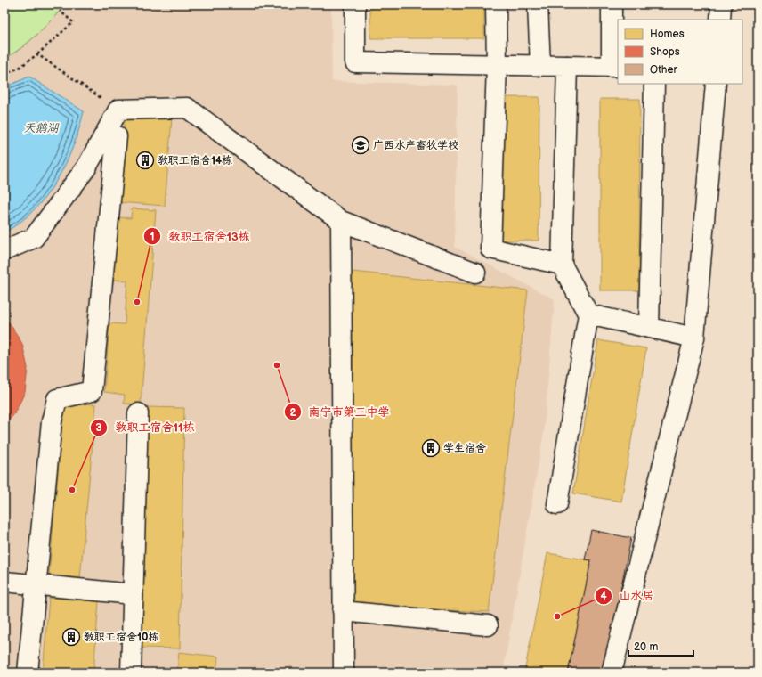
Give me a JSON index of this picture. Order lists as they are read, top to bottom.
{
  "water": ["天鹅湖"],
  "places": {
    "school or university": ["广西水产畜牧学校"],
    "building": ["教职工宿舍14栋", "学生宿舍", "教职工宿舍10栋"],
    "other": [
      "教职工宿舍13栋",
      "南宁市第三中学",
      "教职工宿舍11栋",
      "山水居"
    ]
  },
  "legend": ["Homes", "Shops", "Other"],
  "scale_bar": "20 m"
}
